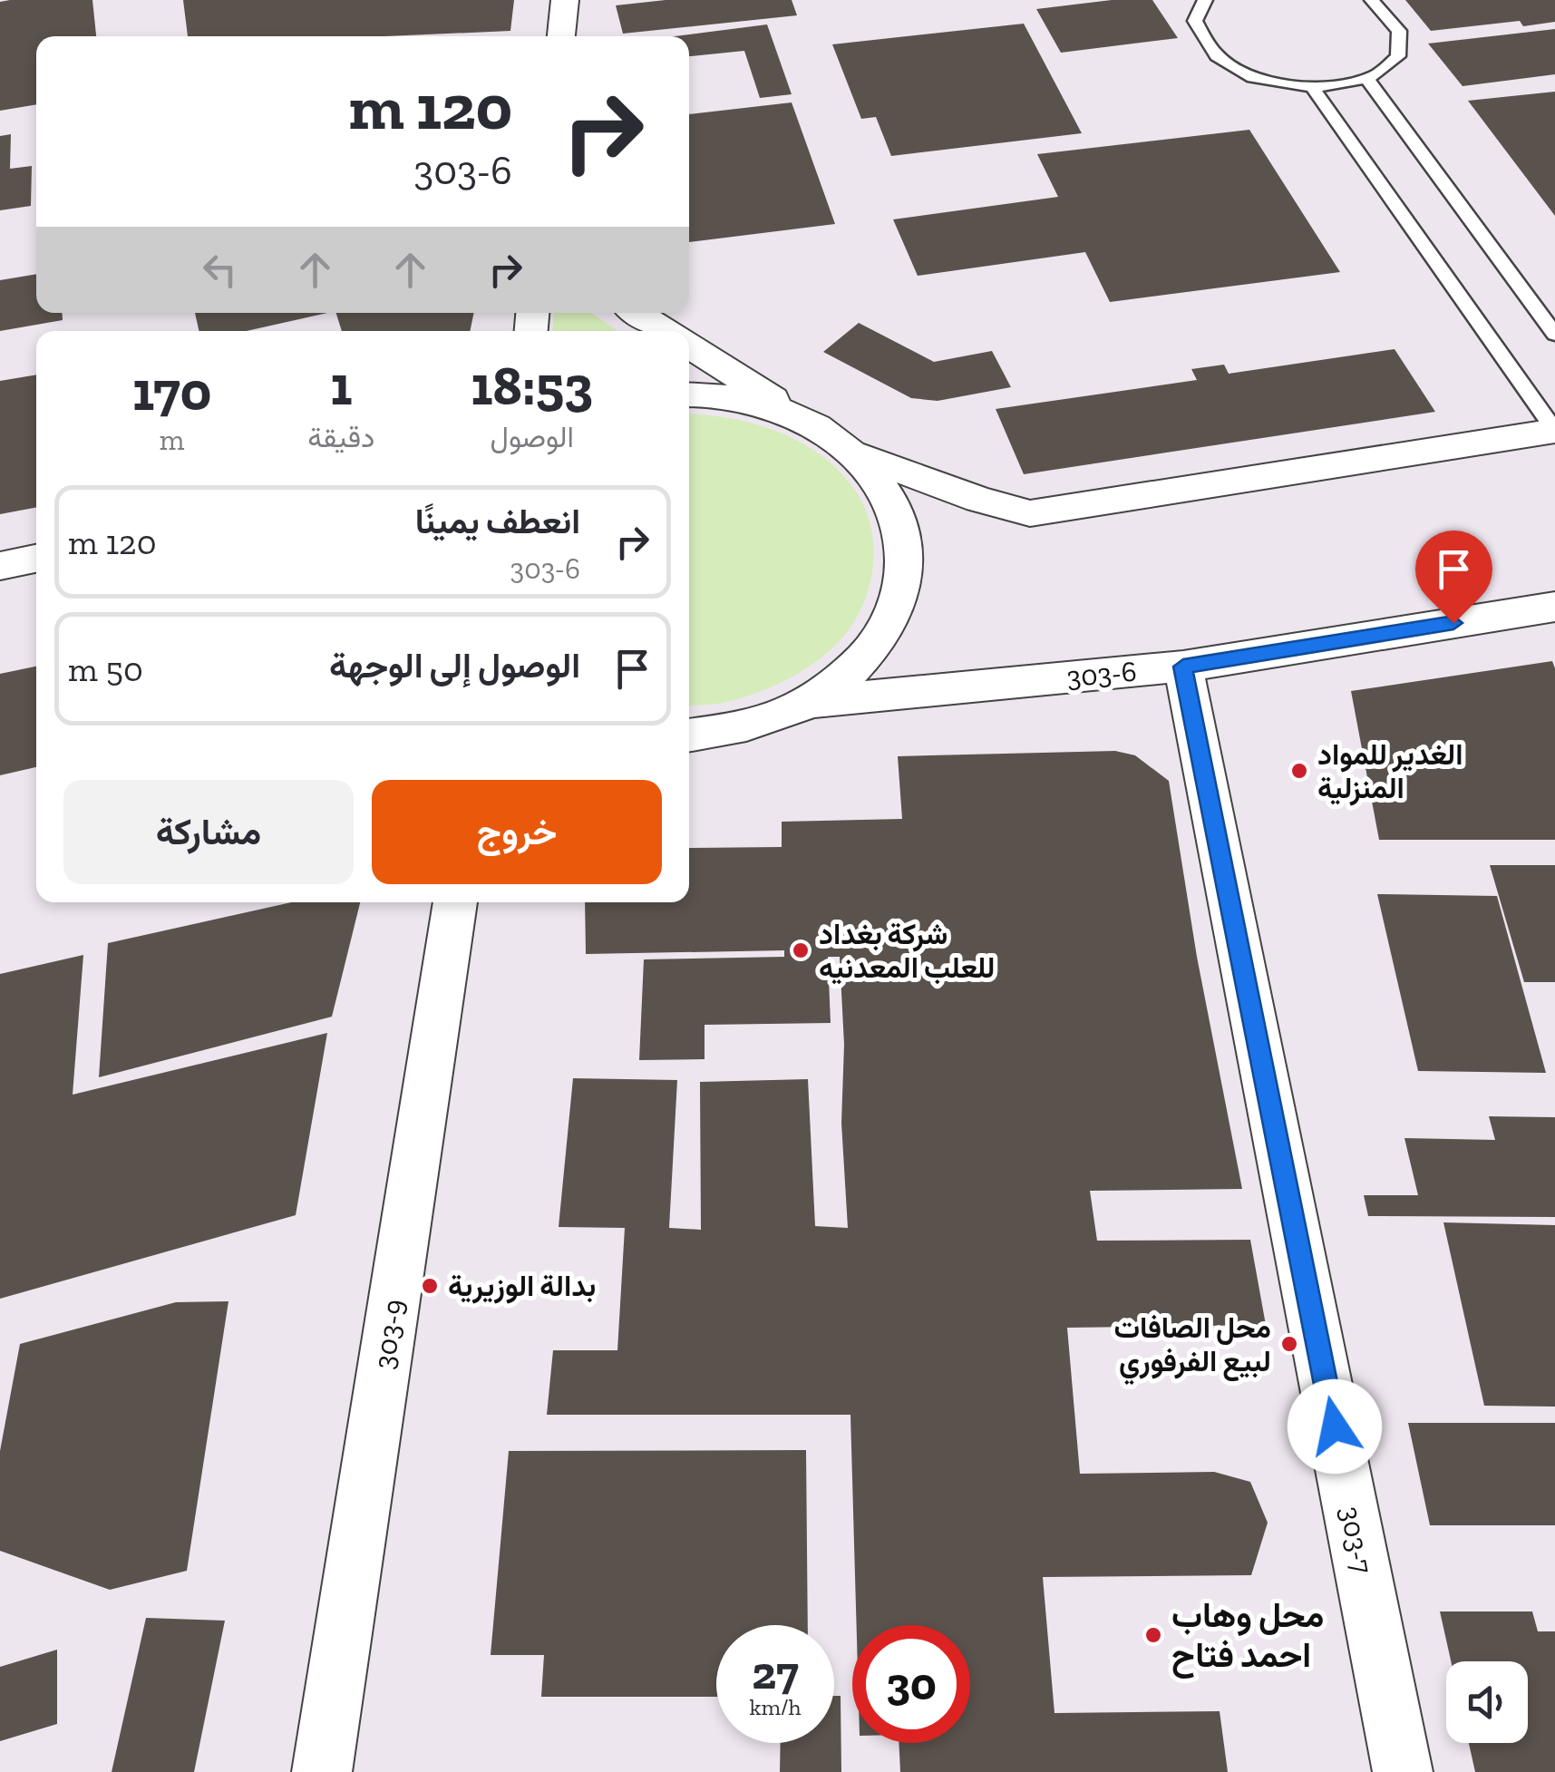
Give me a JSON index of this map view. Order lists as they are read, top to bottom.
{
  "streets": {
    "street": ["303-6", "303-9", "303-7"]
  },
  "crossings": [
    ["303-6", "303-7"]
  ],
  "places": [
    "الغدير للمواد المنزلية",
    "شركة بغداد للعلب المعدنيه",
    "بدالة الوزيرية",
    "محل الصافات لبيع الفرفوري",
    "محل وهاب احمد فتاح"
  ],
  "page": {
    "turn": ["120 m", "303-6"],
    "eta": [
      "18:53",
      "الوصول",
      "1",
      "دقيقة",
      "170",
      "m"
    ],
    "list": [
      {
        "name": "انعطف يمينًا",
        "note": "303-6",
        "value": "120 m"
      },
      {
        "name": "الوصول إلى الوجهة",
        "value": "50 m"
      }
    ],
    "buttons": ["خروج", "مشاركة"],
    "speed": "27 km/h",
    "limit": "30"
  }
}
